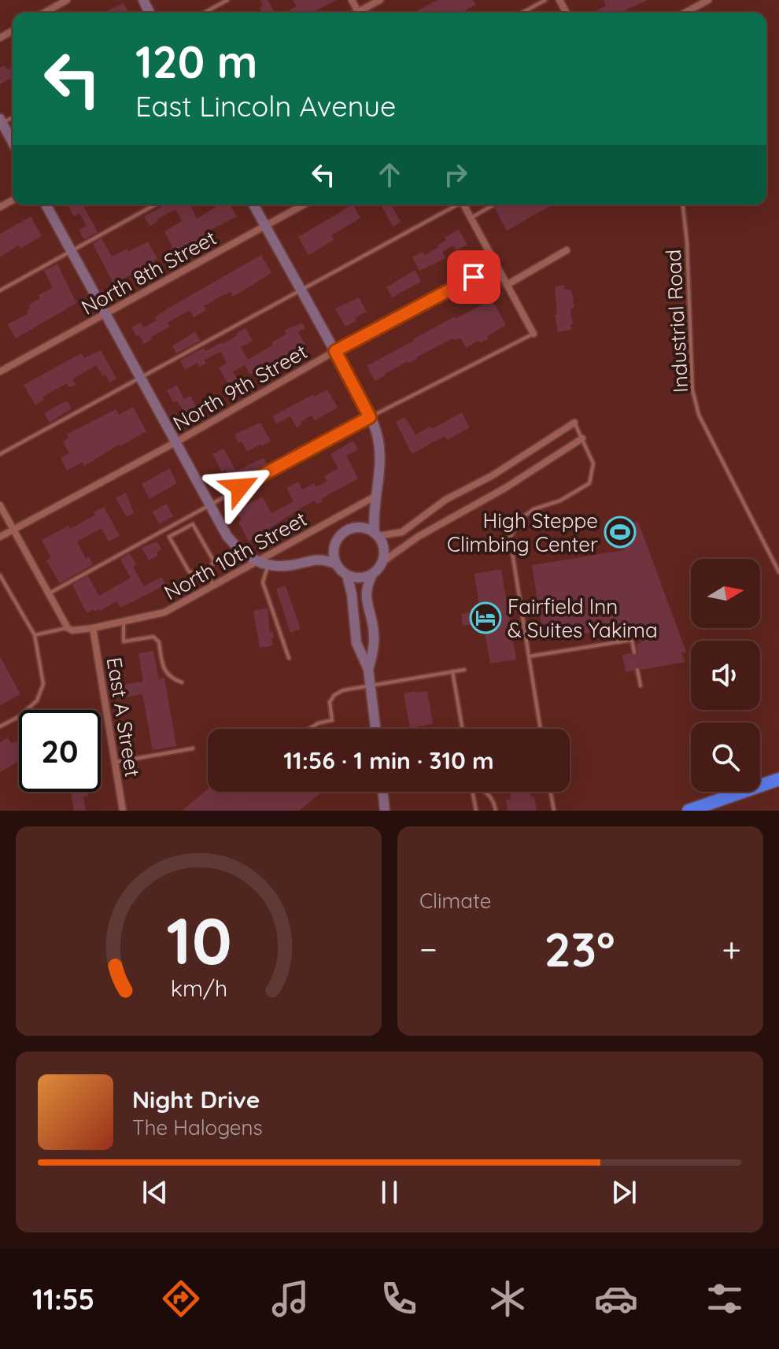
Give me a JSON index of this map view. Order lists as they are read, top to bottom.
{
  "streets": {
    "street": [
      "North 8th Street",
      "North 9th Street",
      "North 10th Street",
      "East A Street"
    ],
    "lane": ["Industrial Road"]
  },
  "crossings": [
    ["North 10th Street", "East A Street"]
  ],
  "places": {
    "sports": ["High Steppe Climbing Center"],
    "hotel": ["Fairfield Inn & Suites Yakima"]
  },
  "north": "right",
  "page": {
    "turn": ["120 m", "East Lincoln Avenue"],
    "limit": "20",
    "trip": "11:56 · 1 min · 310 m",
    "tile": "Climate",
    "heat": ["−", "23°", "+"],
    "song": ["Night Drive", "The Halogens"],
    "tabs": "11:55",
    "gauge": ["10", "km/h"]
  }
}
